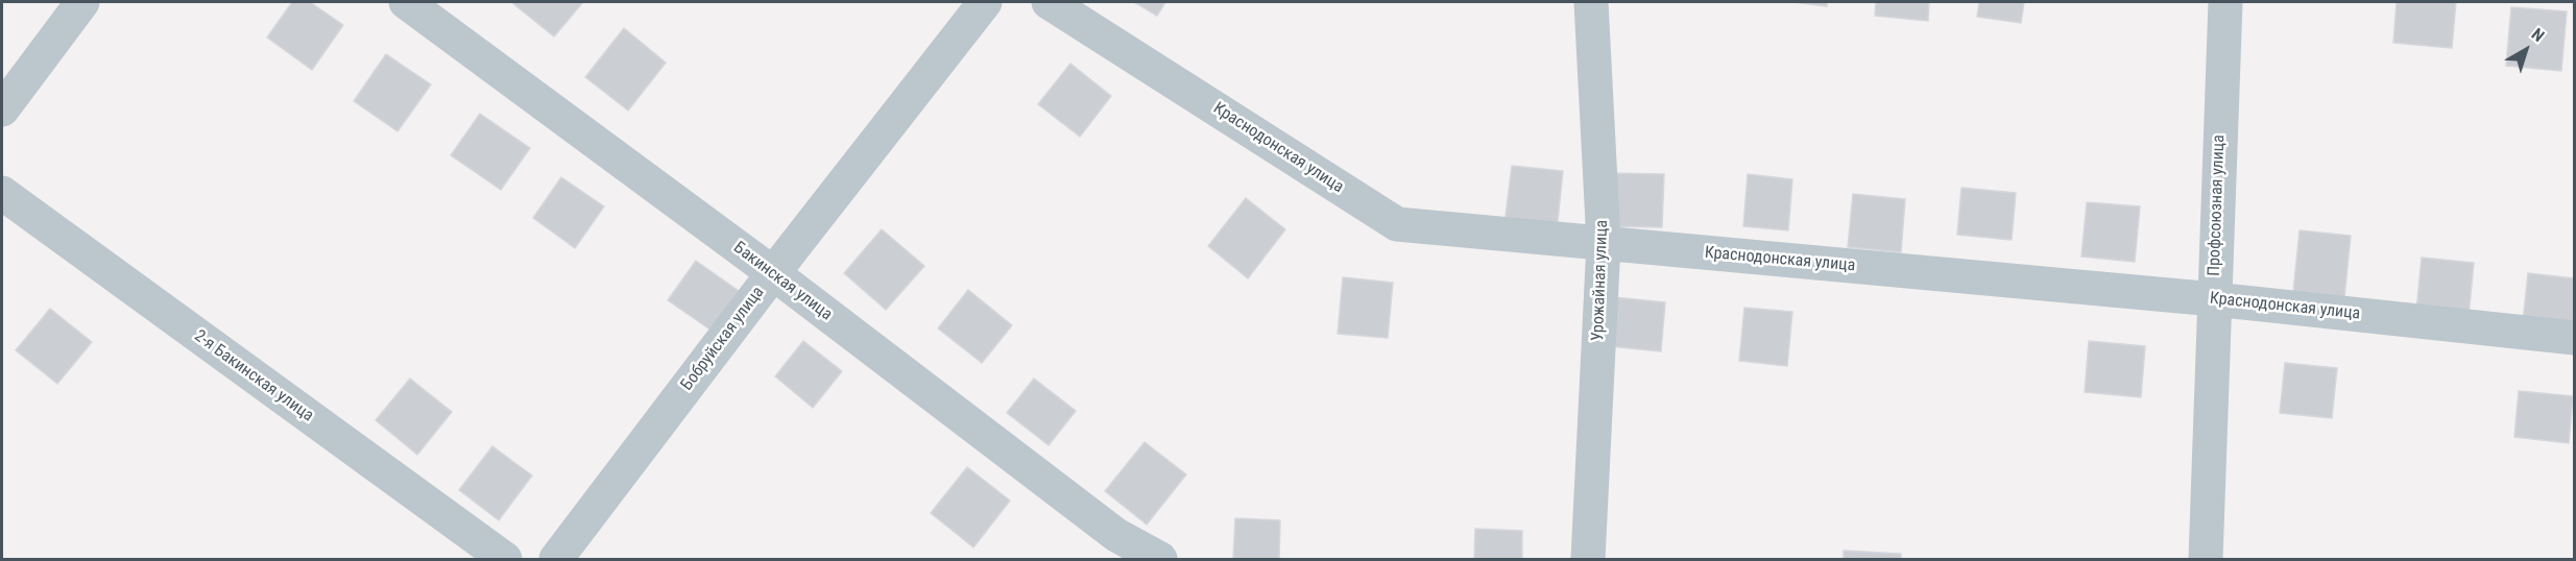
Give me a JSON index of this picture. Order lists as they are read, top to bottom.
{
  "streets": {
    "street": [
      "Краснодонская улица",
      "Профсоюзная улица",
      "Урожайная улица",
      "Бакинская улица",
      "Бобруйская улица",
      "2-я Бакинская улица"
    ]
  },
  "crossings": [
    ["Краснодонская улица", "Профсоюзная улица"],
    ["Краснодонская улица", "Урожайная улица"],
    ["Бакинская улица", "Бобруйская улица"]
  ],
  "north": "top right"
}
